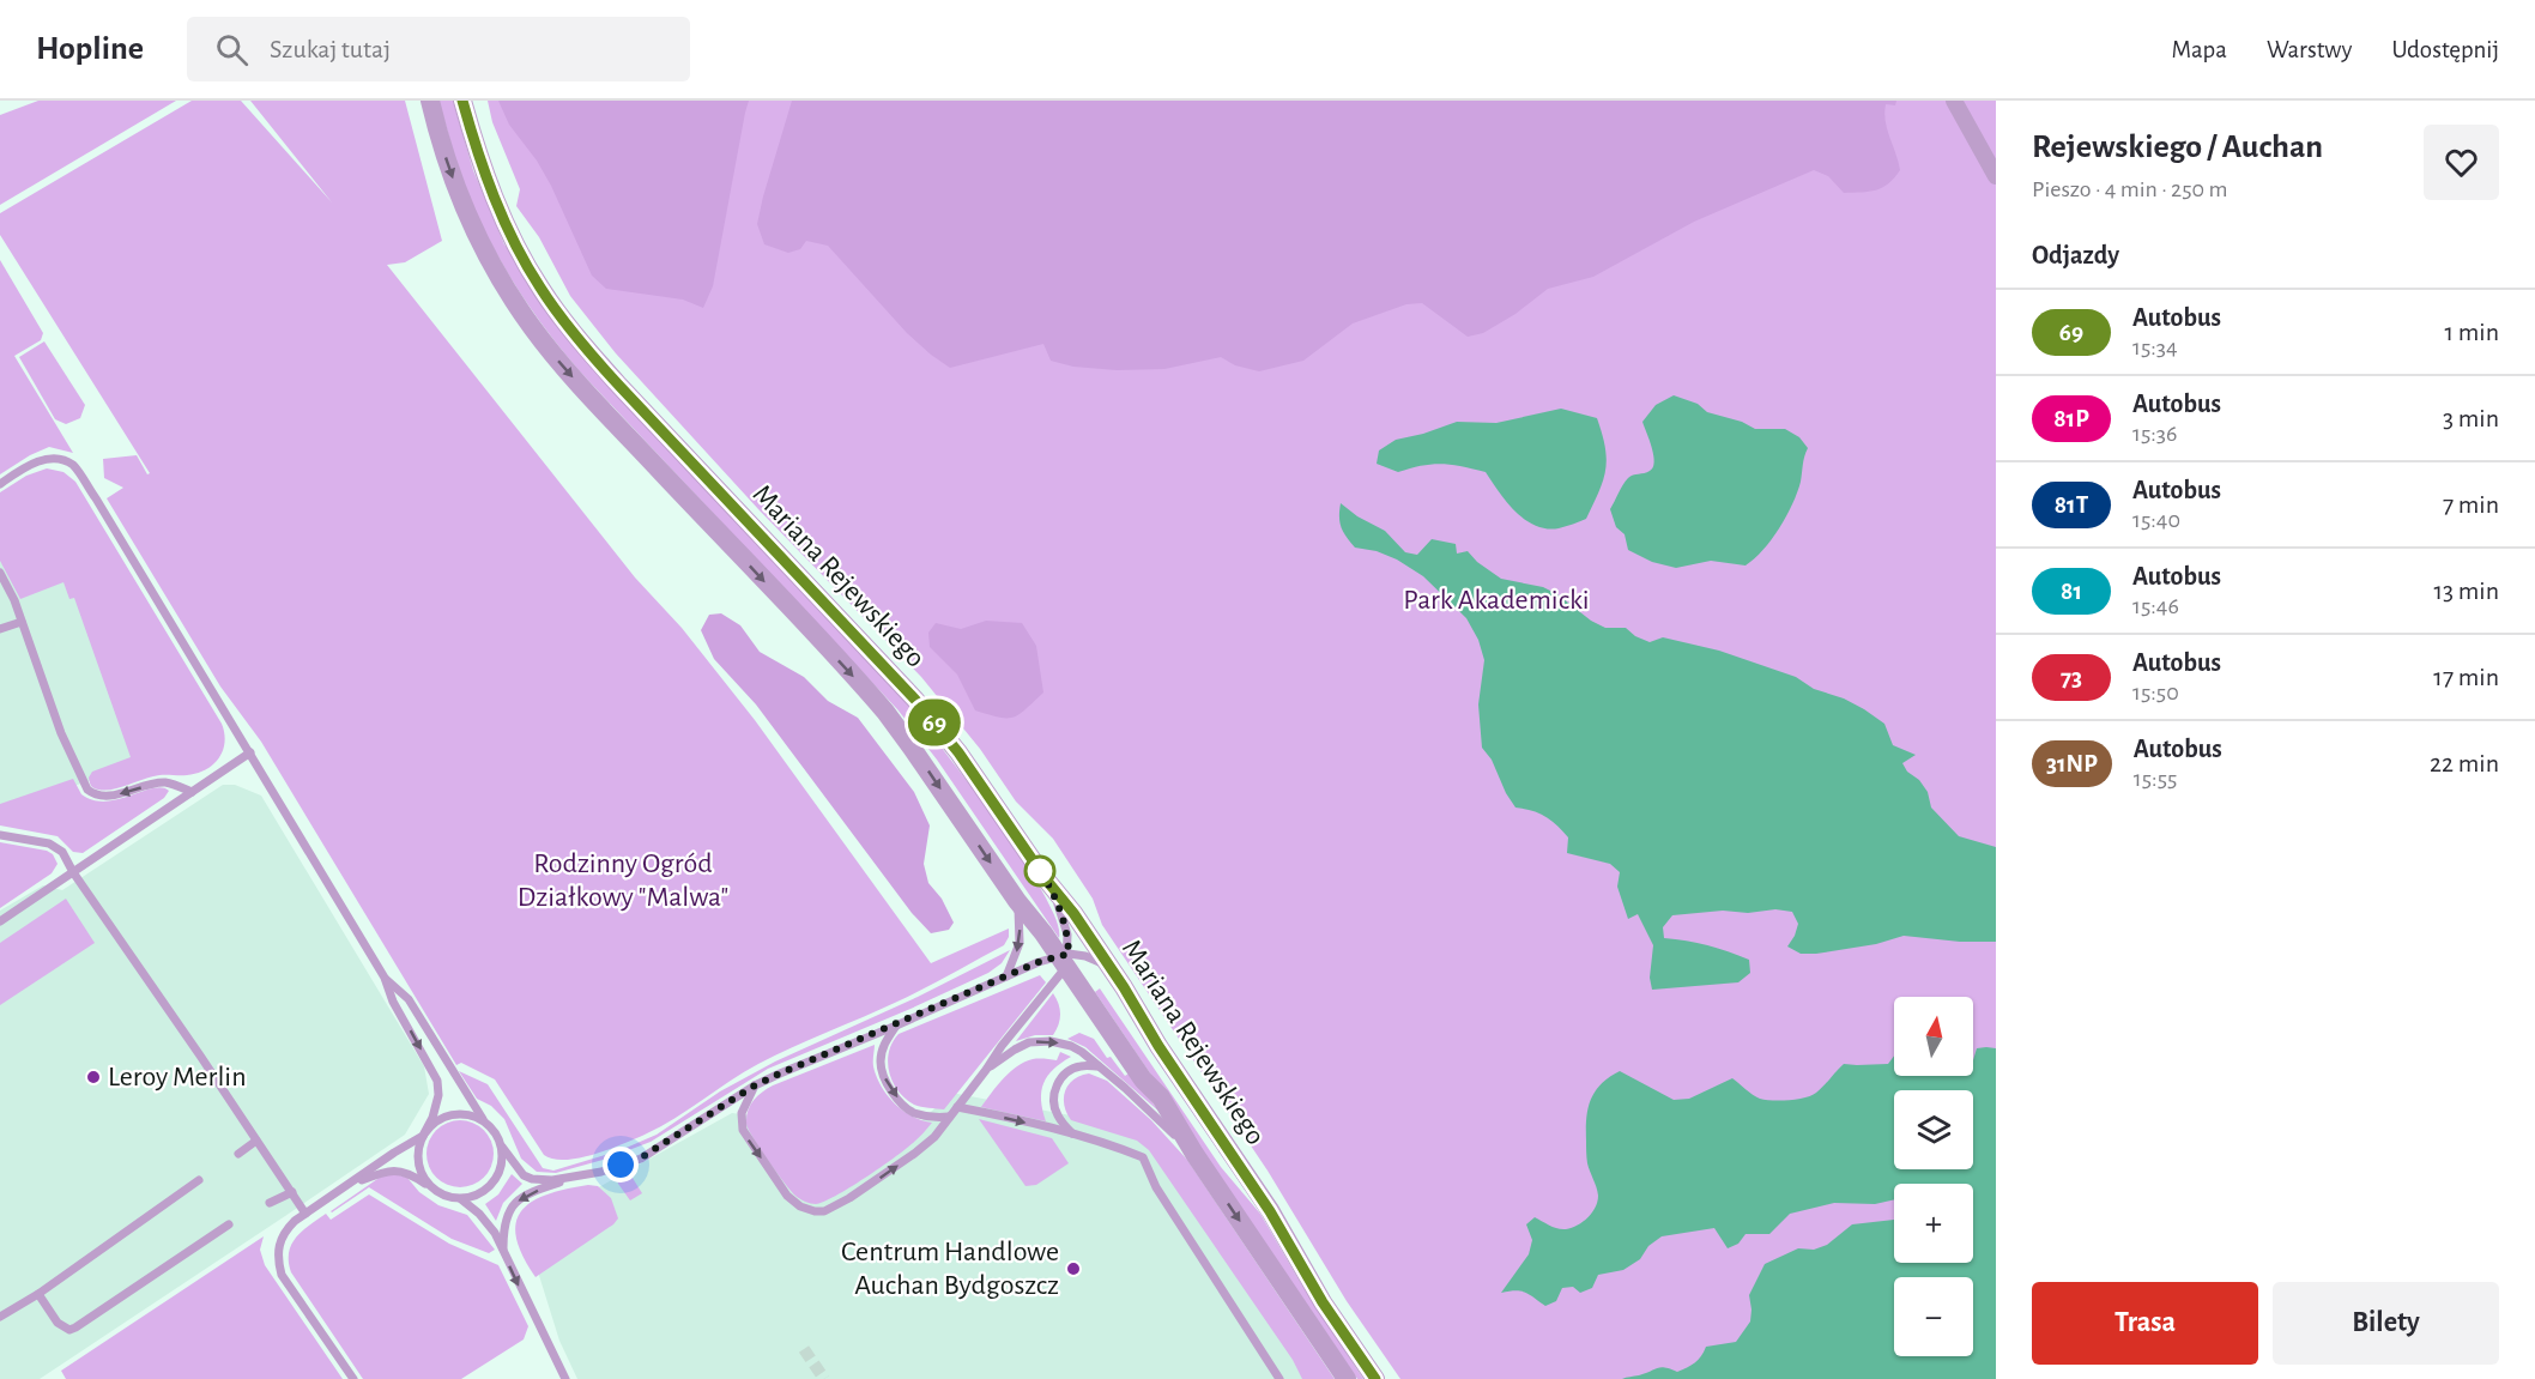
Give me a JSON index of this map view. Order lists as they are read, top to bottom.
{
  "streets": {
    "street": ["Mariana Rejewskiego"]
  },
  "parks": ["Park Akademicki", "Rodzinny Ogród Działkowy \"Malwa\""],
  "places": ["Leroy Merlin", "Centrum Handlowe Auchan Bydgoszcz"],
  "lines": ["bus line 69"],
  "north": "top",
  "page": {
    "header": "Hopline",
    "search": "Szukaj tutaj",
    "nav": ["Mapa", "Warstwy", "Udostępnij"],
    "on_map": "69",
    "heading": [
      ["Rejewskiego / Auchan", "Pieszo · 4 min · 250 m"],
      "Odjazdy"
    ],
    "list": [
      {
        "mark": "69",
        "name": "Autobus",
        "note": "15:34",
        "value": "1 min"
      },
      {
        "mark": "81P",
        "name": "Autobus",
        "note": "15:36",
        "value": "3 min"
      },
      {
        "mark": "81T",
        "name": "Autobus",
        "note": "15:40",
        "value": "7 min"
      },
      {
        "mark": "81",
        "name": "Autobus",
        "note": "15:46",
        "value": "13 min"
      },
      {
        "mark": "73",
        "name": "Autobus",
        "note": "15:50",
        "value": "17 min"
      },
      {
        "mark": "31NP",
        "name": "Autobus",
        "note": "15:55",
        "value": "22 min"
      }
    ],
    "map_buttons": ["+", "−"],
    "buttons": ["Trasa", "Bilety"]
  }
}
